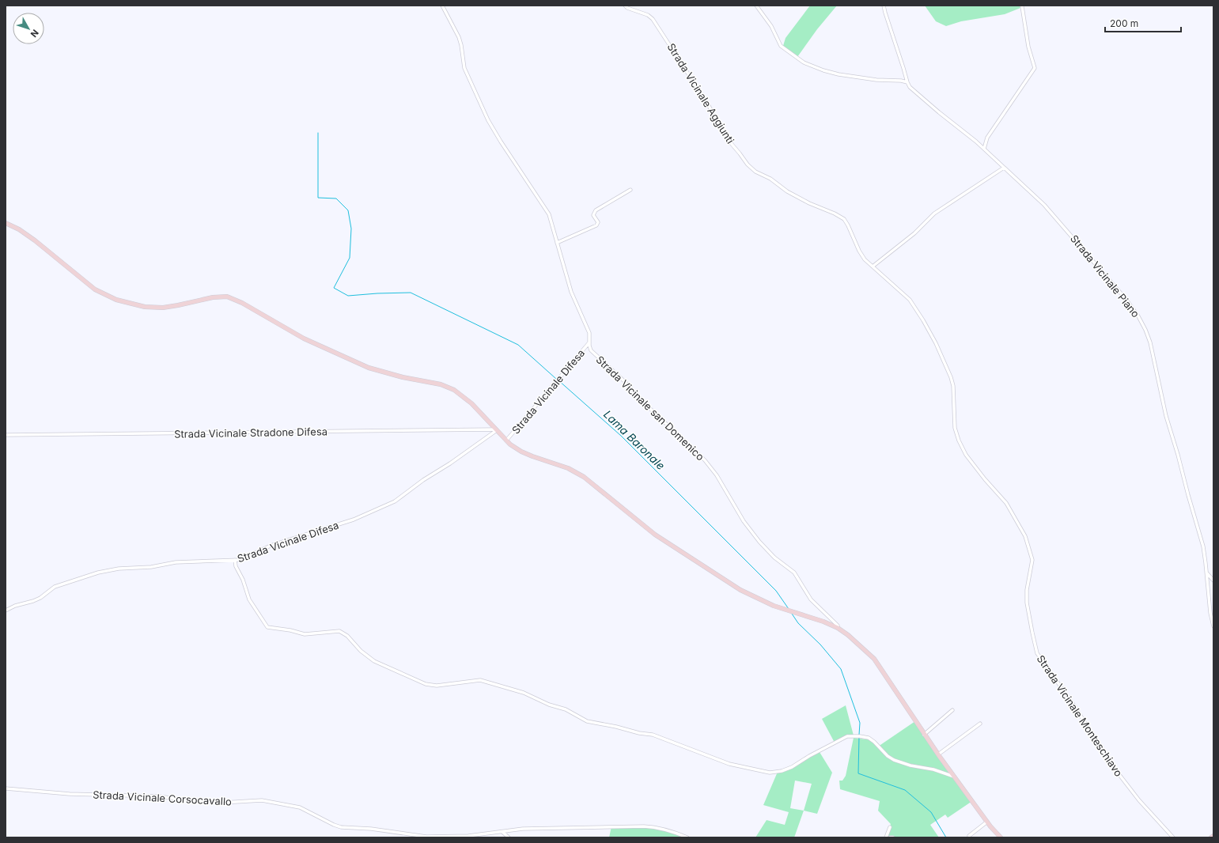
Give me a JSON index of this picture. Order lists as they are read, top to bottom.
{
  "streets": {
    "street": [
      "Strada Vicinale Aggiunti",
      "Strada Vicinale Piano",
      "Strada Vicinale Difesa",
      "Strada Vicinale san Domenico",
      "Strada Vicinale Stradone Difesa",
      "Strada Vicinale Monteschiavo",
      "Strada Vicinale Corsocavallo"
    ]
  },
  "crossings": [
    ["Strada Vicinale Aggiunti", "Strada Vicinale Monteschiavo"],
    ["Strada Vicinale Difesa", "Strada Vicinale san Domenico"],
    ["Strada Vicinale Difesa", "Strada Vicinale Stradone Difesa"]
  ],
  "water": ["Lama Baronale"],
  "scale_bar": "200 m",
  "north": "bottom right"
}
